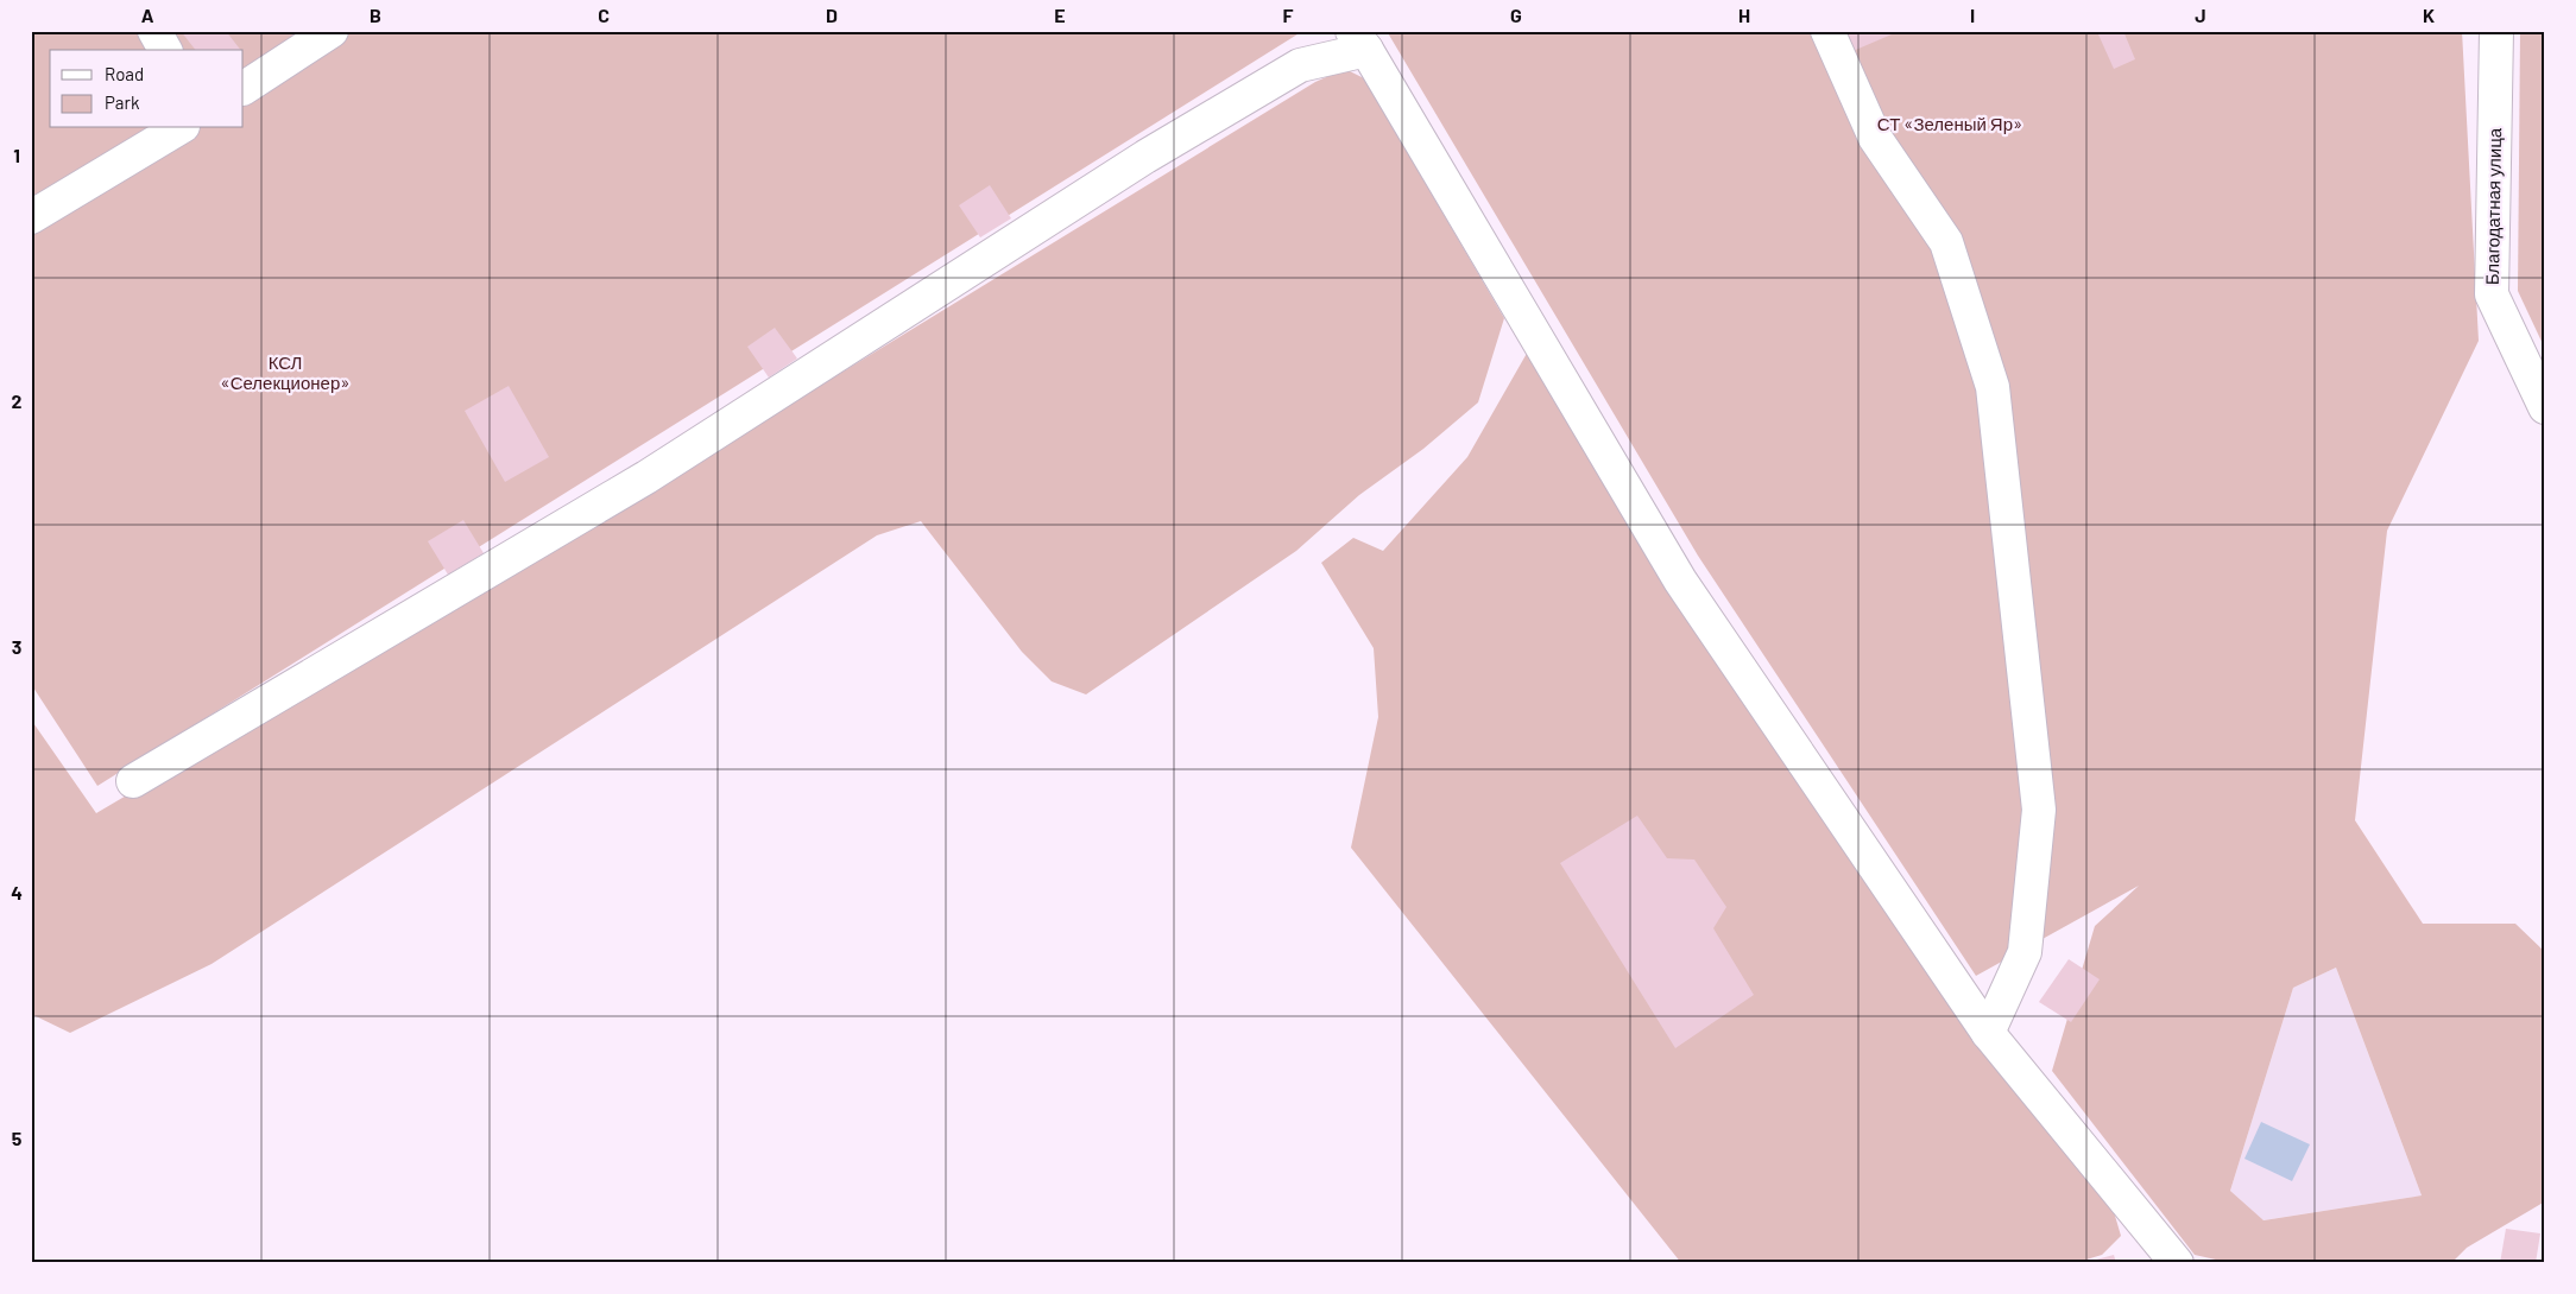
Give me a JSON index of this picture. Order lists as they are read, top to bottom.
{
  "streets": {
    "street": ["Благодатная улица"]
  },
  "parks": ["СТ «Зеленый Яр»", "КСЛ «Селекционер»"],
  "legend": ["Road", "Park"],
  "grid": {
    "columns": [
      "A",
      "B",
      "C",
      "D",
      "E",
      "F",
      "G",
      "H",
      "I",
      "J",
      "K"
    ],
    "rows": [
      "1",
      "2",
      "3",
      "4",
      "5"
    ]
  }
}
